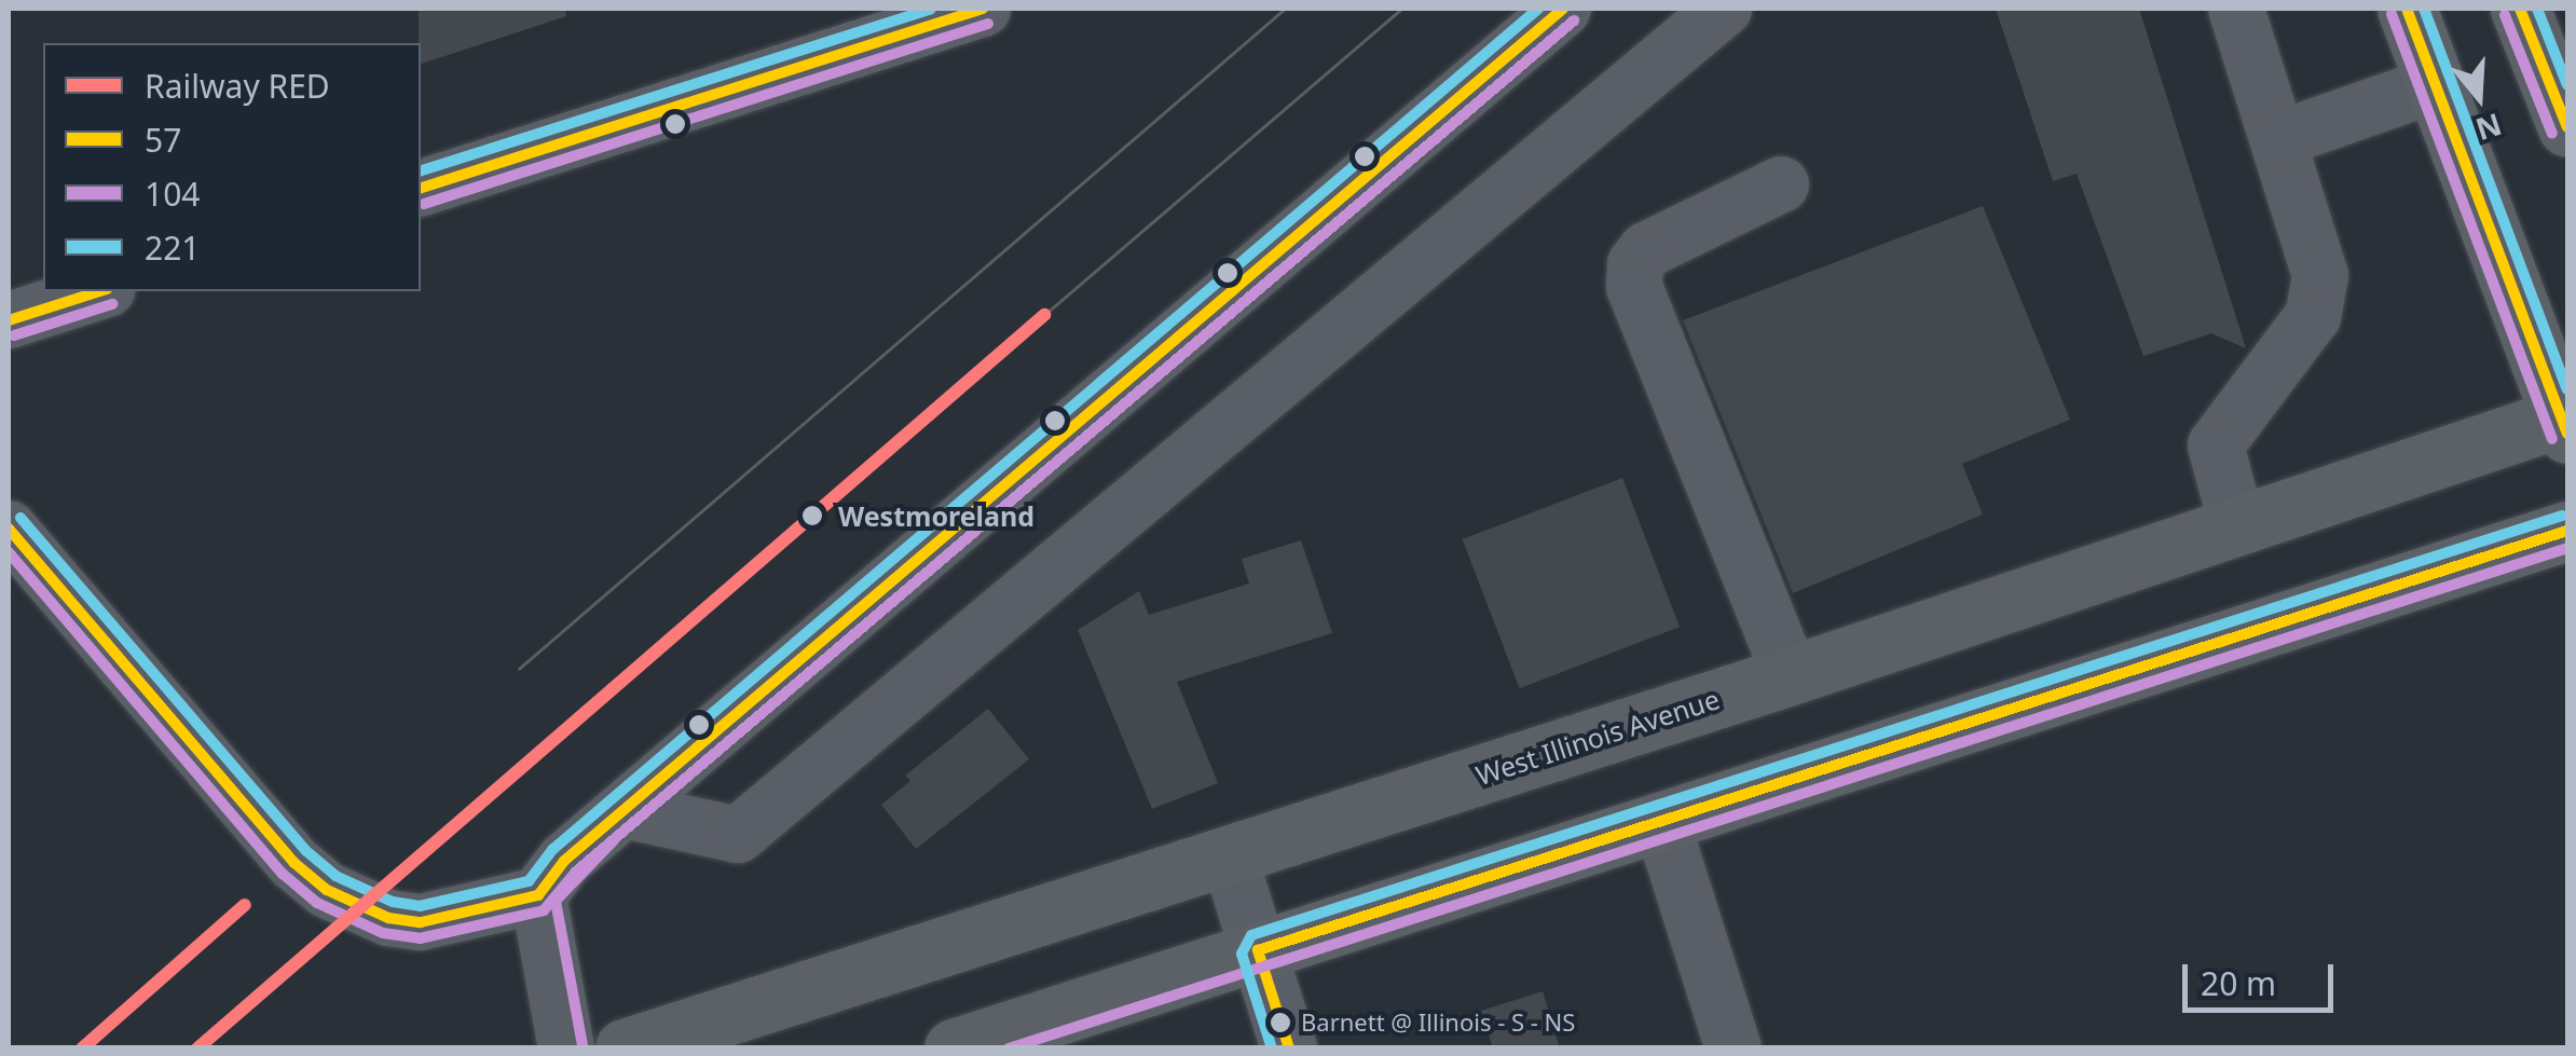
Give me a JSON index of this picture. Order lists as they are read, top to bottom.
{
  "streets": {
    "main road": ["West Illinois Avenue"]
  },
  "places": ["Westmoreland", "Barnett @ Illinois - S - NS"],
  "lines": [
    "transit line 57",
    "transit line 221",
    "transit line 104",
    "rail line RED"
  ],
  "legend": [
    "Railway RED",
    "57",
    "104",
    "221"
  ],
  "scale_bar": "20 m",
  "north": "bottom"
}
